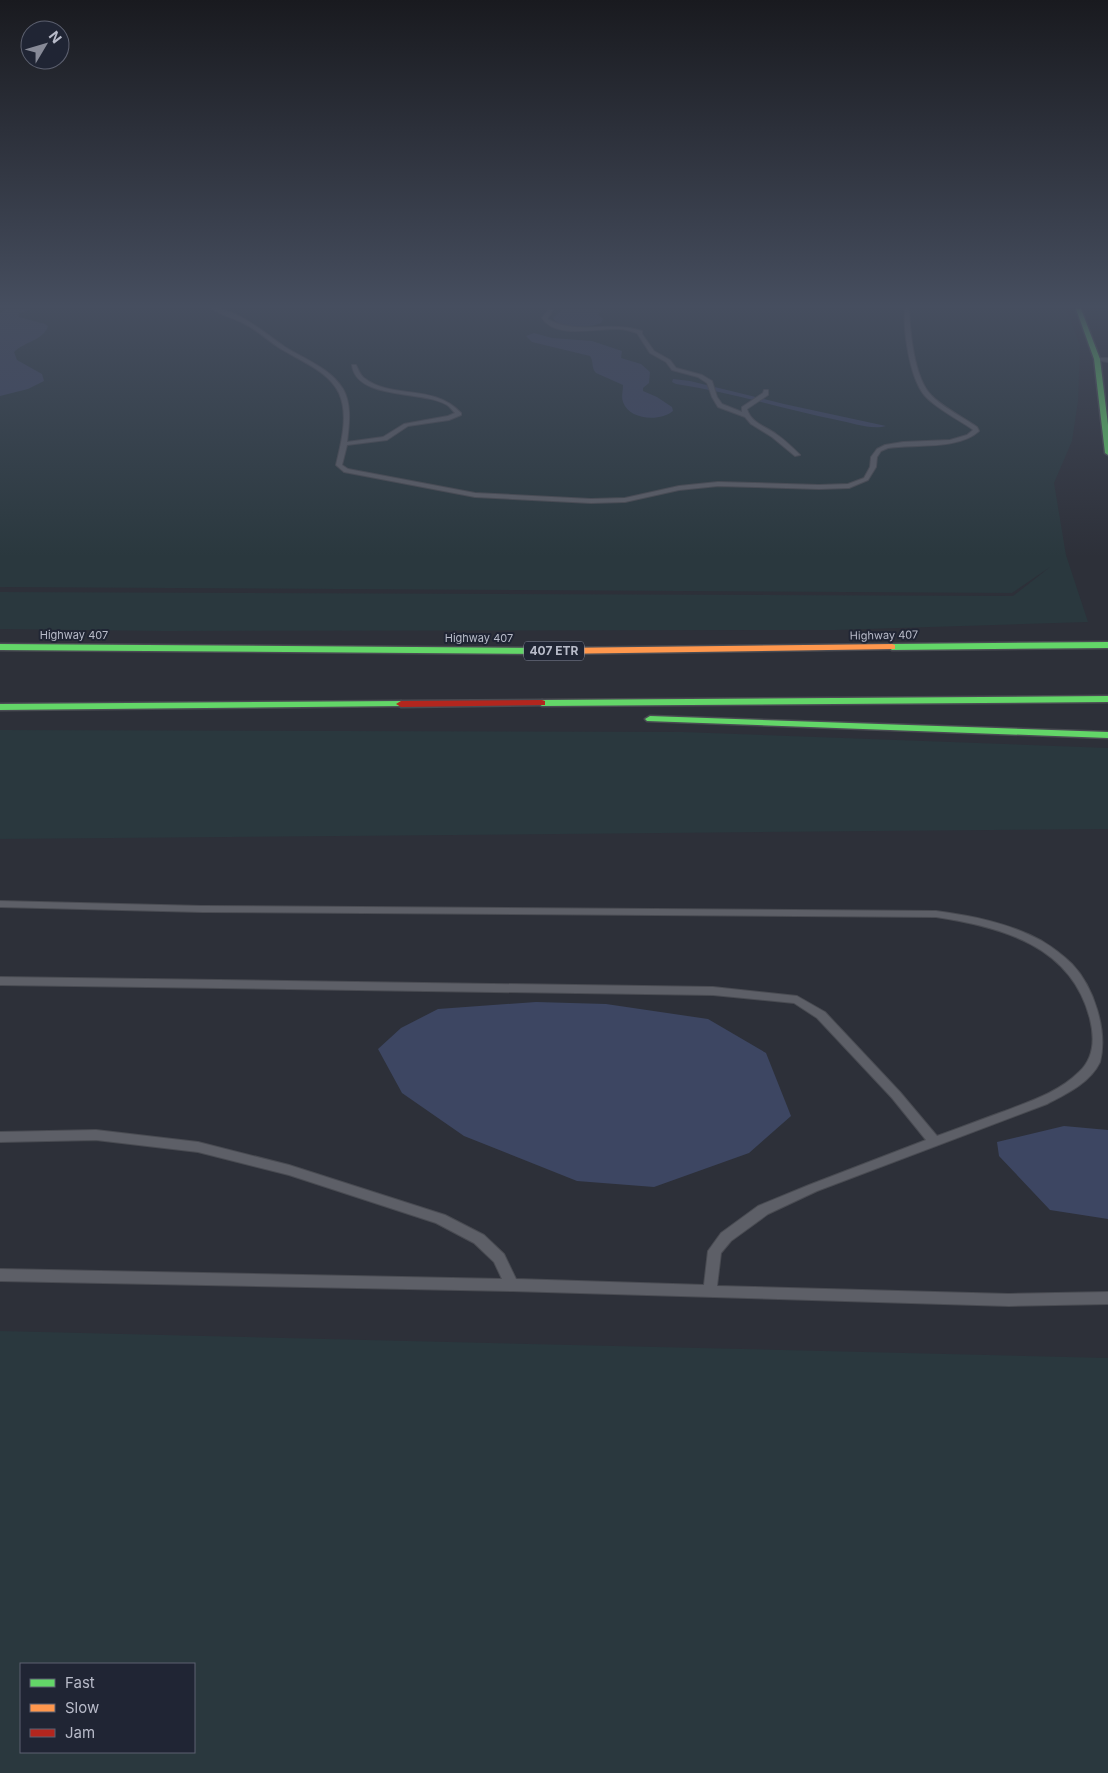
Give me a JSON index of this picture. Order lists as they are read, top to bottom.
{
  "streets": {
    "main road": ["Highway 407", "407 ETR"]
  },
  "legend": ["Fast", "Slow", "Jam"],
  "north": "top right"
}
